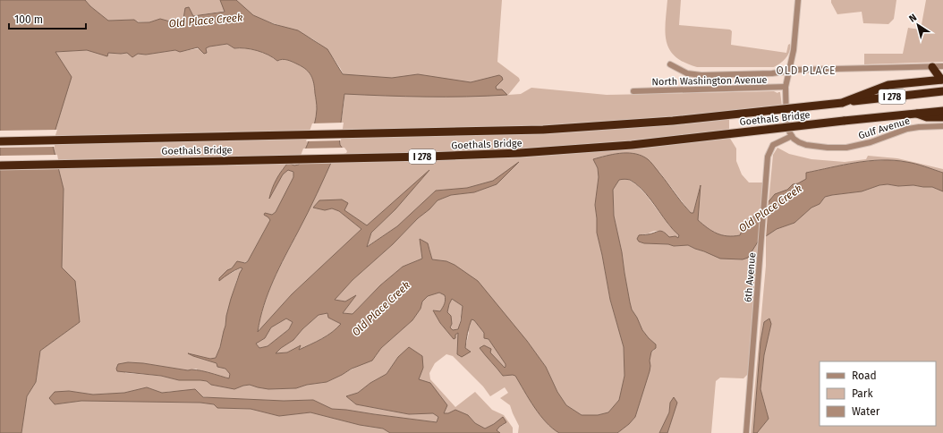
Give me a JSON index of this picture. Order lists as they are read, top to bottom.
{
  "streets": {
    "highway": ["I 278", "Goethals Bridge"],
    "street": ["North Washington Avenue", "Gulf Avenue", "6th Avenue"]
  },
  "crossings": [
    ["I 278", "Goethals Bridge"],
    ["Gulf Avenue", "6th Avenue"]
  ],
  "districts": ["OLD PLACE"],
  "water": ["Old Place Creek"],
  "legend": ["Road", "Park", "Water"],
  "scale_bar": "100 m",
  "north": "top left"
}
